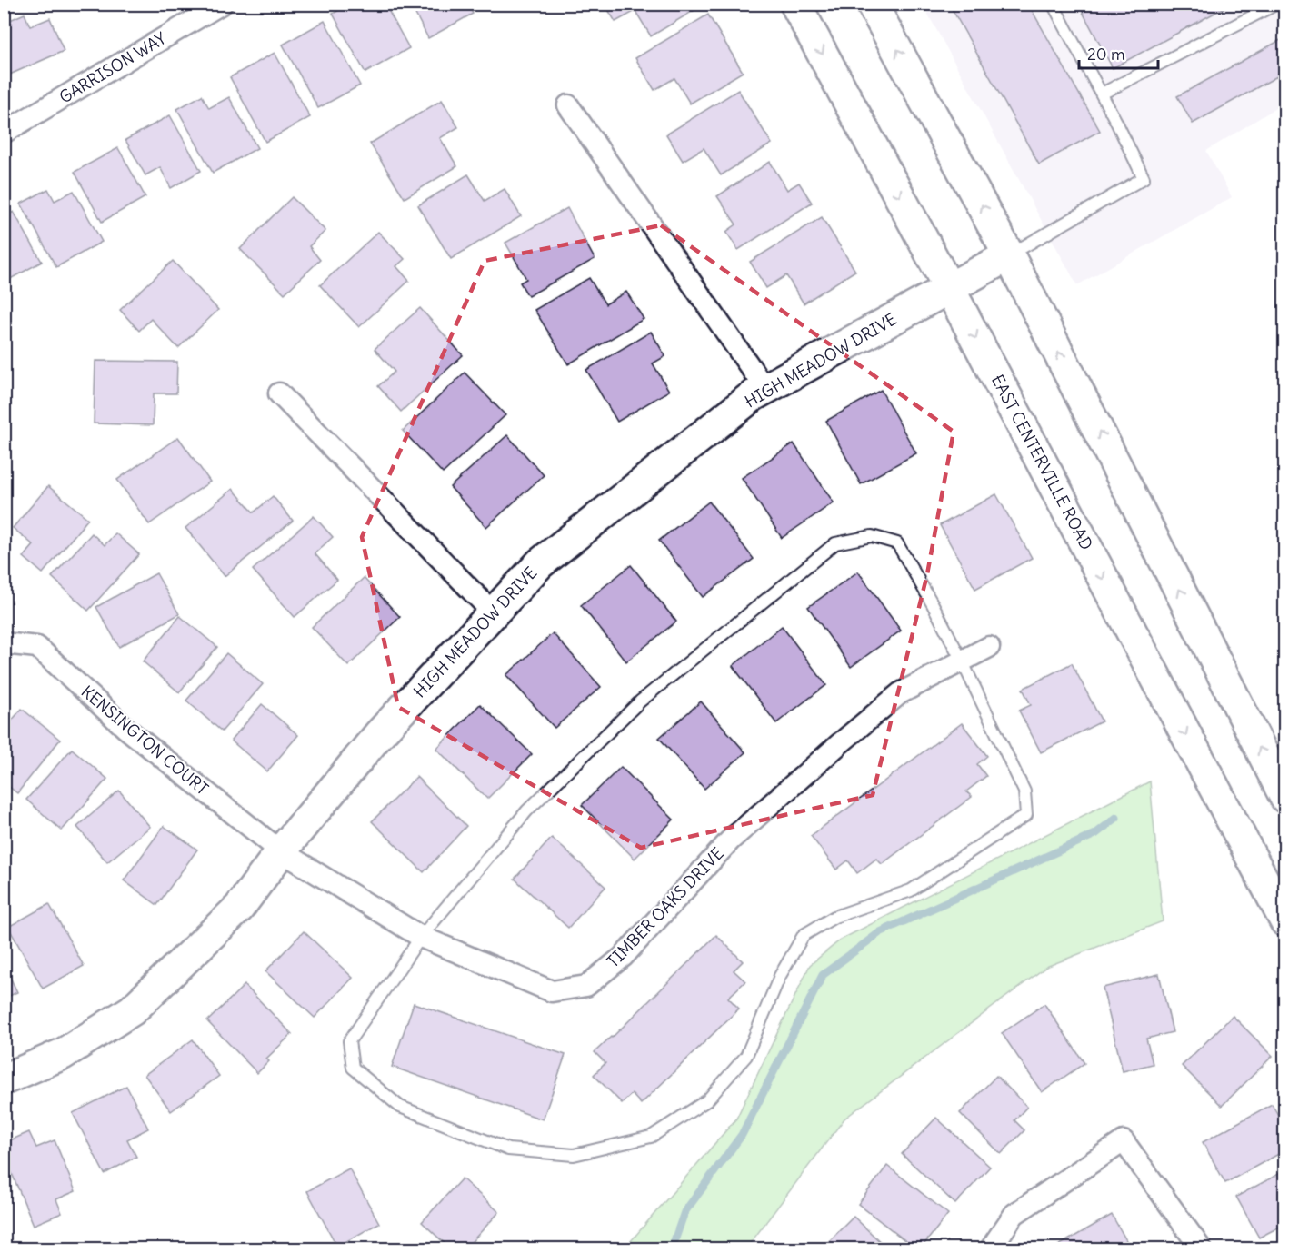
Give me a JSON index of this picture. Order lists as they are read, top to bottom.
{
  "streets": {
    "main road": ["HIGH MEADOW DRIVE", "EAST CENTERVILLE ROAD"],
    "street": ["GARRISON WAY", "KENSINGTON COURT", "TIMBER OAKS DRIVE"]
  },
  "crossings": [
    ["HIGH MEADOW DRIVE", "EAST CENTERVILLE ROAD"],
    ["HIGH MEADOW DRIVE", "KENSINGTON COURT"],
    ["HIGH MEADOW DRIVE", "TIMBER OAKS DRIVE"],
    ["KENSINGTON COURT", "TIMBER OAKS DRIVE"]
  ],
  "scale_bar": "20 m"
}
